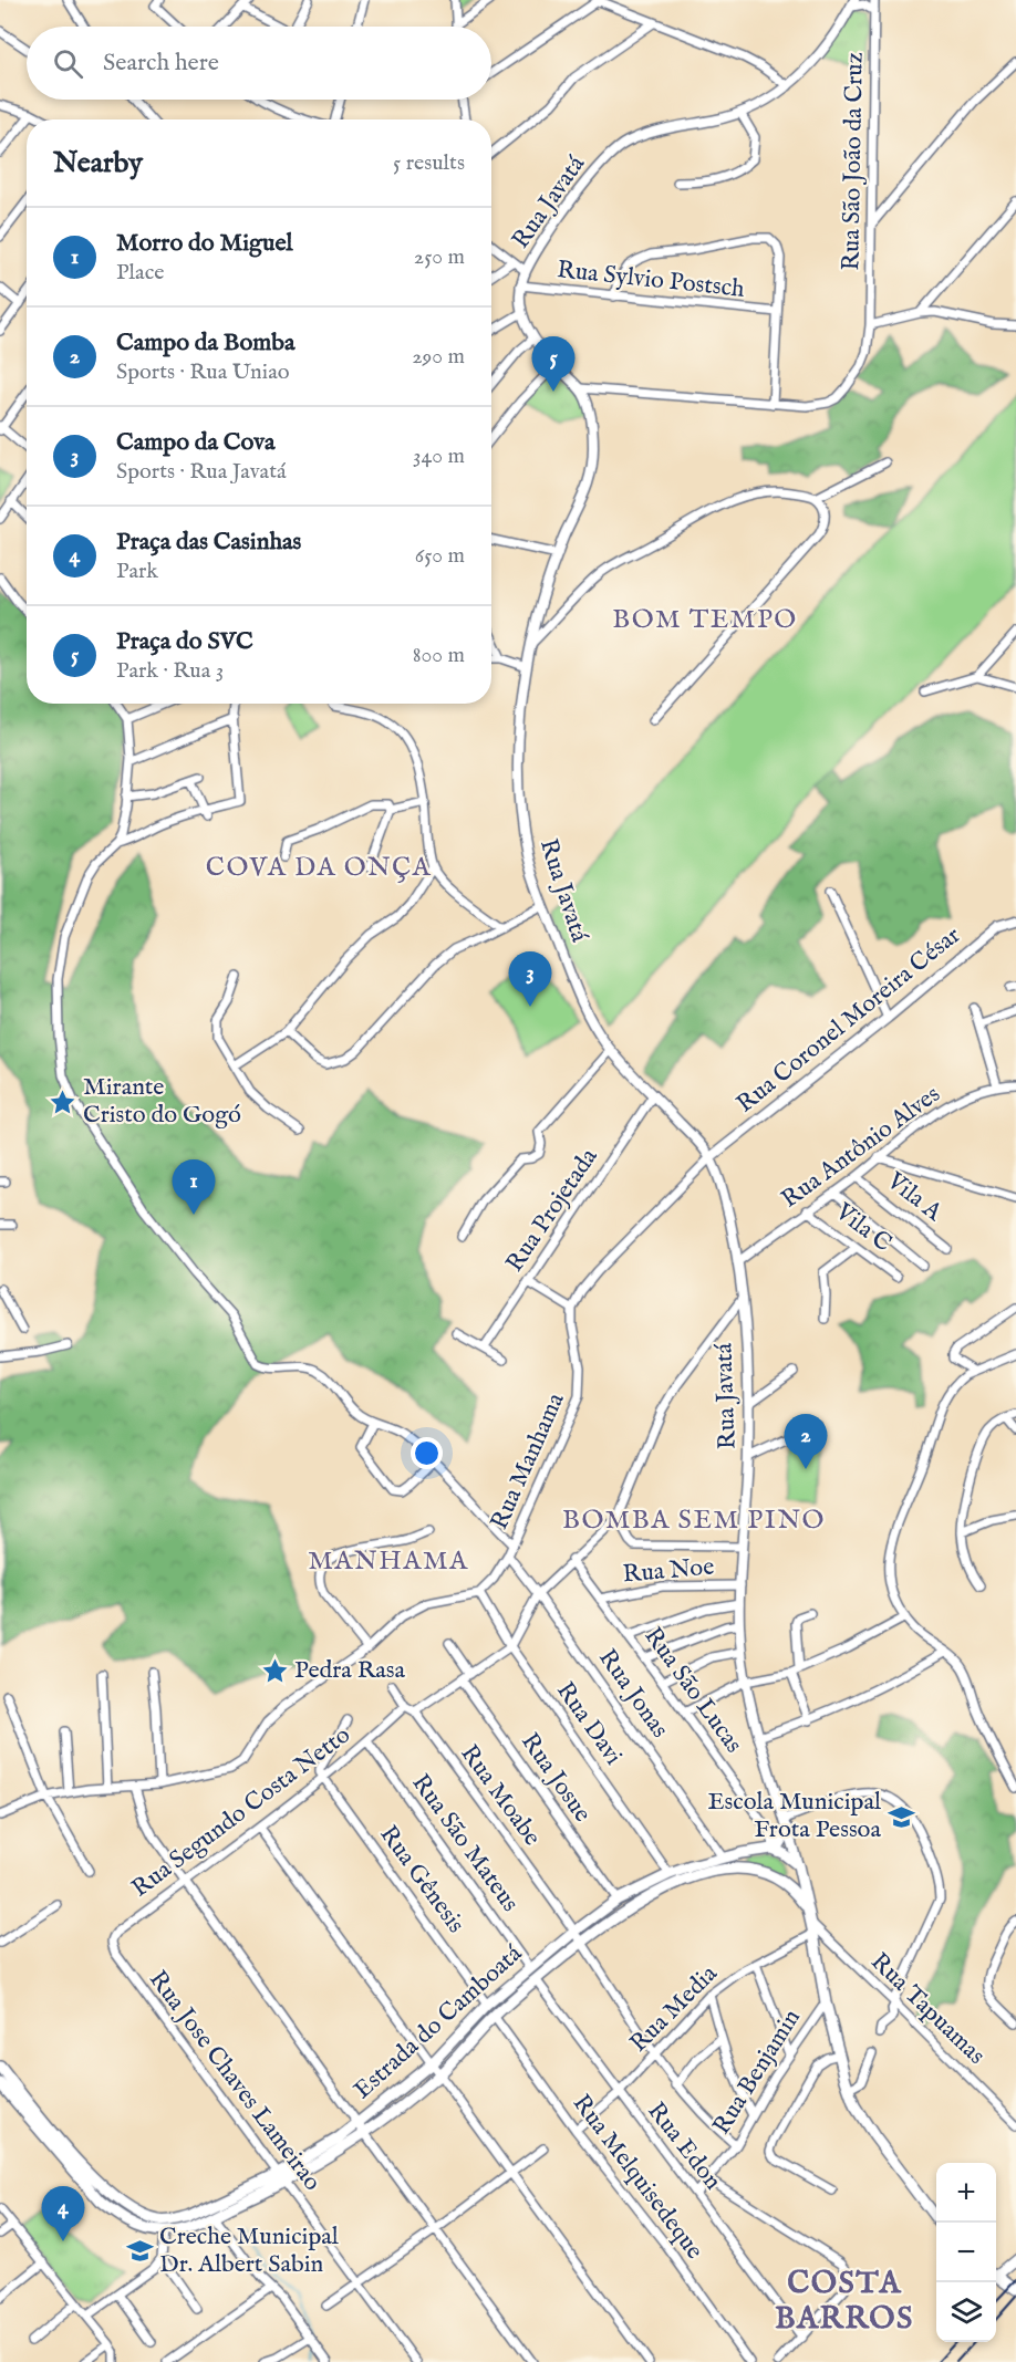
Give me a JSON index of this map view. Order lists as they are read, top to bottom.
{
  "streets": {
    "main road": ["Estrada do Camboatá"],
    "street": [
      "Rua São João da Cruz",
      "Rua Javatá",
      "Rua Sylvio Postsch",
      "Rua Coronel Moreira César",
      "Rua Antônio Alves",
      "Vila A",
      "Rua Projetada",
      "Vila C",
      "Rua Manhama",
      "Rua Noe",
      "Rua São Lucas",
      "Rua Jonas",
      "Rua Davi",
      "Rua Josue",
      "Rua Moabe",
      "Rua Segundo Costa Netto",
      "Rua São Mateus",
      "Rua Gênesis",
      "Rua Media",
      "Rua Tapuamas",
      "Rua Benjamin",
      "Rua Jose Chaves Lameirao",
      "Rua Edon",
      "Rua Melquisedeque"
    ]
  },
  "crossings": [
    ["Rua São João da Cruz", "Rua Javatá"],
    ["Rua Javatá", "Rua Sylvio Postsch"],
    ["Rua Javatá", "Rua Coronel Moreira César"],
    ["Rua Javatá", "Rua Antônio Alves"],
    ["Rua Javatá", "Rua Projetada"],
    ["Rua Javatá", "Rua Noe"],
    ["Rua Javatá", "Estrada do Camboatá"],
    ["Rua Antônio Alves", "Vila A"],
    ["Rua Antônio Alves", "Vila C"],
    ["Rua Manhama", "Rua Jonas"],
    ["Rua Manhama", "Rua Davi"],
    ["Rua Noe", "Rua São Lucas"],
    ["Rua São Lucas", "Estrada do Camboatá"],
    ["Rua Jonas", "Estrada do Camboatá"],
    ["Rua Davi", "Estrada do Camboatá"],
    ["Rua Josue", "Estrada do Camboatá"],
    ["Rua Moabe", "Rua Segundo Costa Netto"],
    ["Rua Moabe", "Rua Media"],
    ["Rua Moabe", "Estrada do Camboatá"],
    ["Rua Moabe", "Rua Benjamin"],
    ["Rua Segundo Costa Netto", "Rua São Mateus"],
    ["Rua Segundo Costa Netto", "Rua Gênesis"],
    ["Rua Segundo Costa Netto", "Rua Jose Chaves Lameirao"],
    ["Rua São Mateus", "Estrada do Camboatá"],
    ["Rua Gênesis", "Estrada do Camboatá"],
    ["Rua Media", "Rua Tapuamas"],
    ["Rua Media", "Estrada do Camboatá"],
    ["Rua Media", "Rua Edon"],
    ["Rua Media", "Rua Melquisedeque"],
    ["Rua Tapuamas", "Estrada do Camboatá"],
    ["Estrada do Camboatá", "Rua Benjamin"],
    ["Estrada do Camboatá", "Rua Jose Chaves Lameirao"],
    ["Estrada do Camboatá", "Rua Edon"],
    ["Estrada do Camboatá", "Rua Melquisedeque"],
    ["Rua Benjamin", "Rua Edon"]
  ],
  "districts": [
    "BOM TEMPO",
    "COVA DA ONÇA",
    "BOMBA SEM PINO",
    "MANHAMA",
    "COSTA BARROS"
  ],
  "places": {
    "place": ["Mirante Cristo do Gogó", "Pedra Rasa"],
    "school or university": ["Escola Municipal Frota Pessoa", "Creche Municipal Dr. Albert Sabin"]
  },
  "page": {
    "search": "Search here",
    "heading": ["Nearby", "5 results"],
    "list": [
      {
        "mark": "1",
        "name": "Morro do Miguel",
        "note": "Place",
        "value": "250 m"
      },
      {
        "mark": "2",
        "name": "Campo da Bomba",
        "note": "Sports · Rua Uniao",
        "value": "290 m"
      },
      {
        "mark": "3",
        "name": "Campo da Cova",
        "note": "Sports · Rua Javatá",
        "value": "340 m"
      },
      {
        "mark": "4",
        "name": "Praça das Casinhas",
        "note": "Park",
        "value": "650 m"
      },
      {
        "mark": "5",
        "name": "Praça do SVC",
        "note": "Park · Rua 3",
        "value": "800 m"
      }
    ],
    "pins": [
      "5",
      "3",
      "1",
      "2",
      "4"
    ],
    "map_buttons": ["+", "−"]
  }
}
